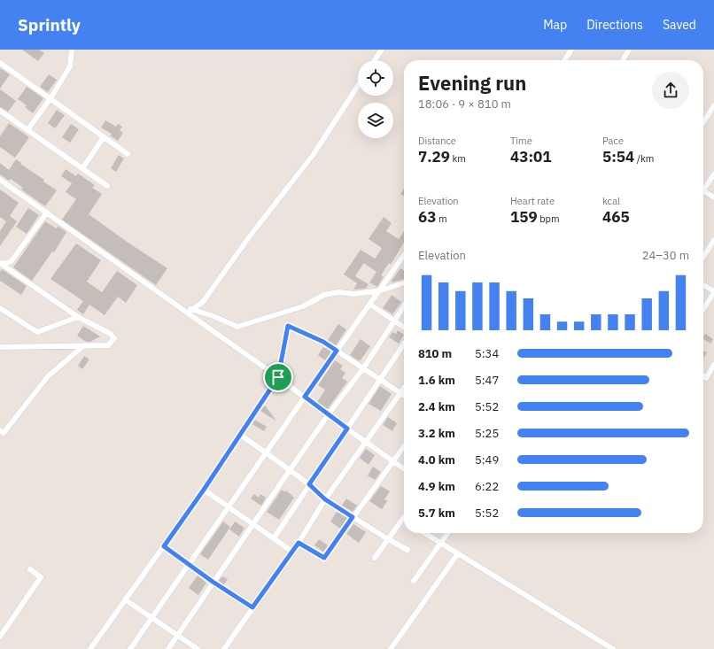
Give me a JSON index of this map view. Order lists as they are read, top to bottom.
{
  "page": {
    "header": "Sprintly",
    "nav": ["Map", "Directions", "Saved"],
    "heading": ["Evening run", "18:06 · 9 × 810 m"],
    "stats": [
      ["Distance", "7.29 km"],
      ["Time", "43:01"],
      ["Pace", "5:54 /km"],
      ["Elevation", "63 m"],
      ["Heart rate", "159 bpm"],
      ["kcal", "465"]
    ],
    "chart": ["Elevation", "24–30 m"],
    "list": [
      {
        "name": "810 m",
        "note": "5:34"
      },
      {
        "name": "1.6 km",
        "note": "5:47"
      },
      {
        "name": "2.4 km",
        "note": "5:52"
      },
      {
        "name": "3.2 km",
        "note": "5:25"
      },
      {
        "name": "4.0 km",
        "note": "5:49"
      },
      {
        "name": "4.9 km",
        "note": "6:22"
      },
      {
        "name": "5.7 km",
        "note": "5:52"
      }
    ]
  }
}
